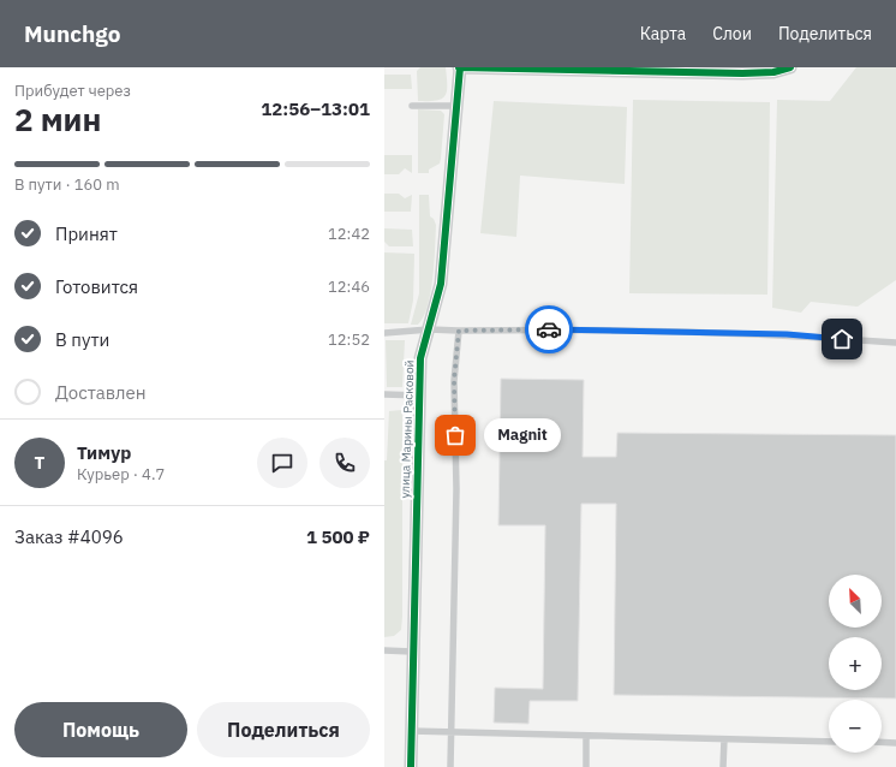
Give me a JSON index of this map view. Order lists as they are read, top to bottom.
{
  "streets": {
    "street": ["улица Марины Расковой"]
  },
  "places": ["Magnit"],
  "north": "top left",
  "page": {
    "header": "Munchgo",
    "nav": ["Карта", "Слои", "Поделиться"],
    "heading": ["2 мин", "Прибудет через", "12:56–13:01"],
    "panel": [
      "Тимур",
      "Курьер · 4.7",
      "Заказ #4096",
      "1 500 ₽"
    ],
    "bar": "В пути · 160 m",
    "list": [
      ["Принят", "12:42"],
      ["Готовится", "12:46"],
      ["В пути", "12:52"],
      "Доставлен"
    ],
    "bubble": "Magnit",
    "round": "Т",
    "map_buttons": ["+", "−"],
    "buttons": ["Помощь", "Поделиться"]
  }
}
